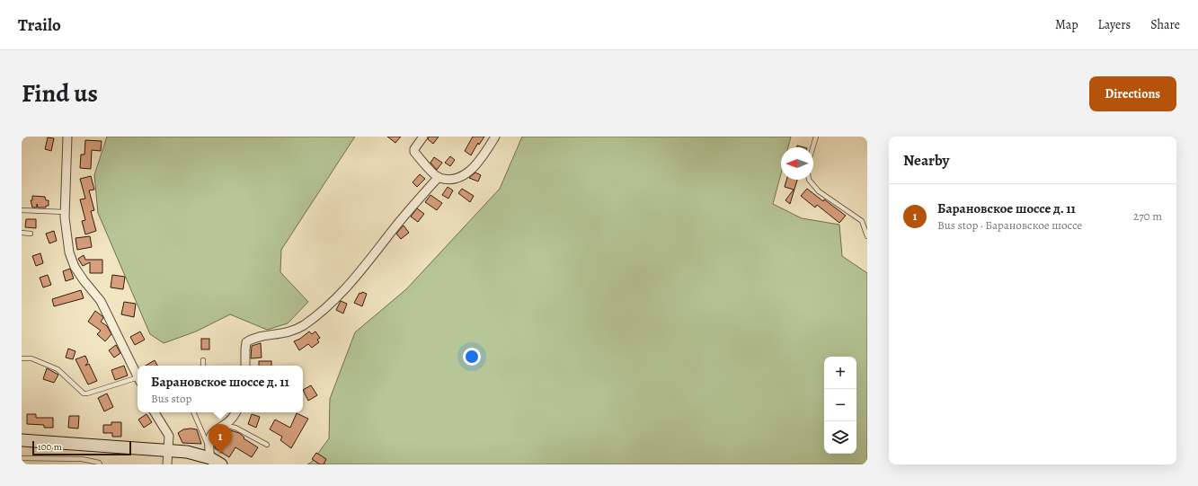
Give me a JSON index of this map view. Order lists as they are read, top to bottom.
{
  "scale_bar": "100 m",
  "north": "left",
  "page": {
    "header": "Trailo",
    "nav": ["Map", "Layers", "Share"],
    "title": "Find us",
    "buttons": "Directions",
    "heading": "Nearby",
    "list": [
      {
        "mark": "1",
        "name": "Барановское шоссе д. 11",
        "note": "Bus stop · Барановское шоссе",
        "value": "270 m"
      }
    ],
    "map_buttons": ["+", "−"],
    "popup": ["Барановское шоссе д. 11", "Bus stop"],
    "pins": "1",
    "scale": "100 m"
  }
}
